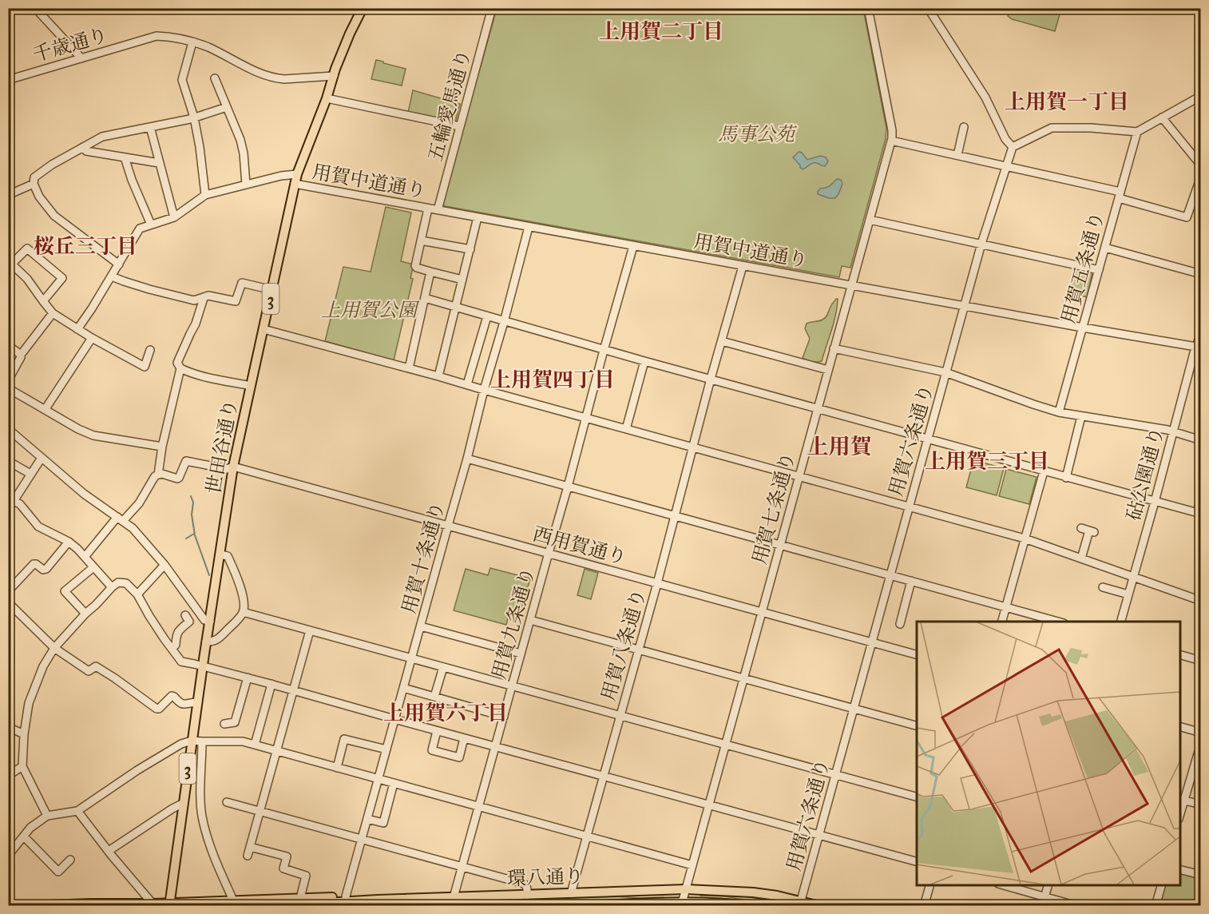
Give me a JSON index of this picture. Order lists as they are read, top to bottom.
{
  "streets": {
    "main road": ["3", "世田谷通り", "環八通り"],
    "street": [
      "千歳通り",
      "五輪愛馬通り",
      "用賀中道通り",
      "用賀五条通り",
      "用賀六条通り",
      "砧公園通り",
      "用賀七条通り",
      "西用賀通り",
      "用賀十条通り",
      "用賀九条通り",
      "用賀八条通り"
    ]
  },
  "crossings": [
    ["千歳通り", "世田谷通り"],
    ["五輪愛馬通り", "用賀中道通り"],
    ["用賀中道通り", "用賀五条通り"],
    ["用賀中道通り", "用賀六条通り"],
    ["用賀中道通り", "世田谷通り"],
    ["用賀中道通り", "砧公園通り"],
    ["用賀中道通り", "用賀七条通り"],
    ["用賀中道通り", "用賀十条通り"],
    ["用賀中道通り", "用賀九条通り"],
    ["用賀中道通り", "用賀八条通り"],
    ["用賀六条通り", "西用賀通り"],
    ["用賀六条通り", "環八通り"],
    ["世田谷通り", "西用賀通り"],
    ["用賀七条通り", "西用賀通り"],
    ["用賀七条通り", "環八通り"],
    ["西用賀通り", "用賀十条通り"],
    ["西用賀通り", "用賀九条通り"],
    ["西用賀通り", "用賀八条通り"],
    ["用賀九条通り", "環八通り"],
    ["用賀八条通り", "環八通り"]
  ],
  "districts": [
    "上用賀二丁目",
    "上用賀一丁目",
    "桜丘三丁目",
    "上用賀四丁目",
    "上用賀",
    "上用賀三丁目",
    "上用賀六丁目"
  ],
  "parks": ["馬事公苑", "上用賀公園"]
}
